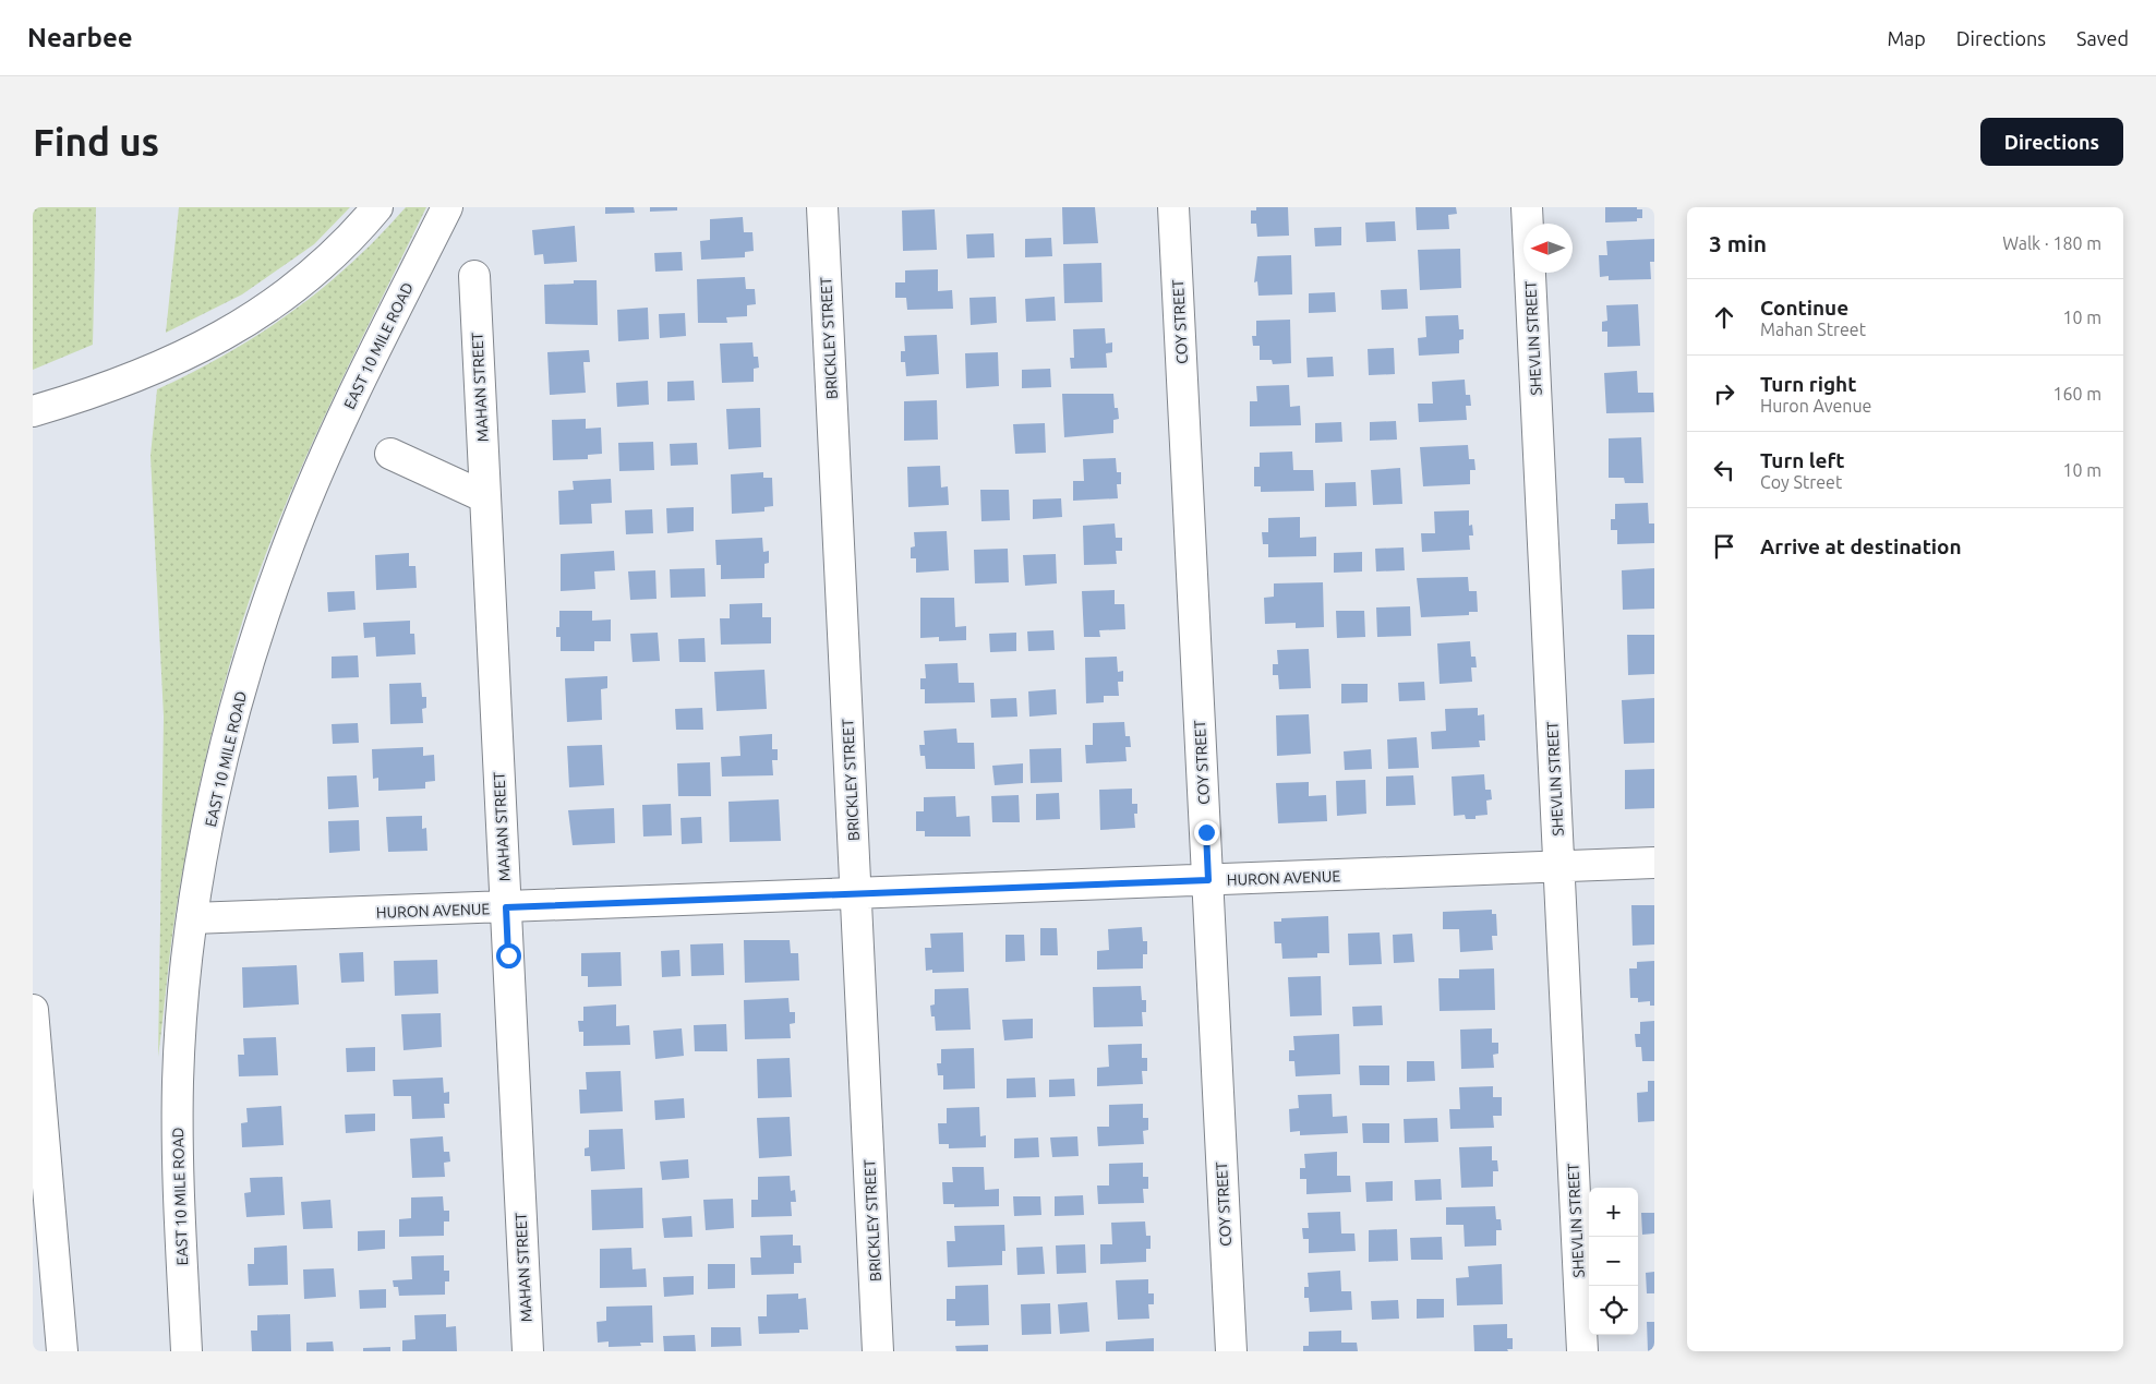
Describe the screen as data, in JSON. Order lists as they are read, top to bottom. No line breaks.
{"streets":{"main road":["COY STREET","BRICKLEY STREET","SHEVLIN STREET","EAST 10 MILE ROAD","MAHAN STREET","HURON AVENUE"]},"crossings":[["COY STREET","HURON AVENUE"],["BRICKLEY STREET","HURON AVENUE"],["SHEVLIN STREET","HURON AVENUE"],["EAST 10 MILE ROAD","HURON AVENUE"],["MAHAN STREET","HURON AVENUE"]],"north":"left","page":{"header":"Nearbee","nav":["Map","Directions","Saved"],"buttons":"Directions","title":"Find us","heading":["3 min","Walk · 180 m"],"list":[["Continue","Mahan Street","10 m"],["Turn right","Huron Avenue","160 m"],["Turn left","Coy Street","10 m"],"Arrive at destination"],"map_buttons":["+","−"]}}
